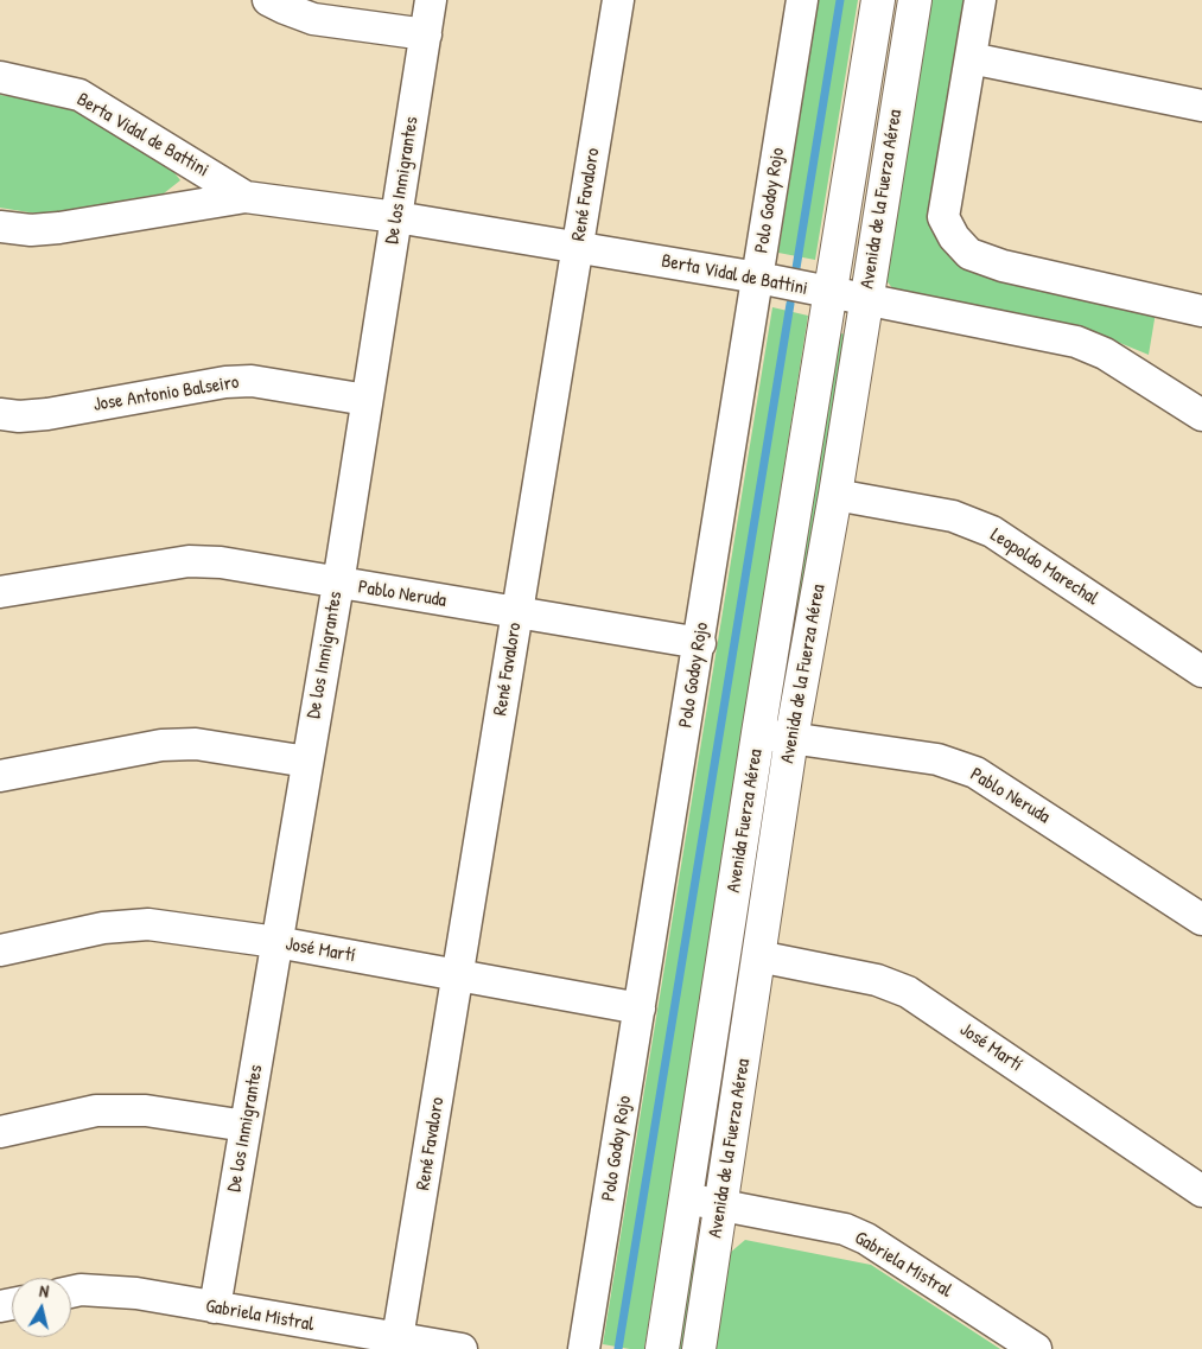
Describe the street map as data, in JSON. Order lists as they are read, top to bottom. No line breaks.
{"streets":{"main road":["Avenida de la Fuerza Aérea","Avenida Fuerza Aérea"],"street":["Berta Vidal de Battini","De los Inmigrantes","René Favaloro","Polo Godoy Rojo","Jose Antonio Balseiro","Leopoldo Marechal","Pablo Neruda","José Martí","Gabriela Mistral"]},"crossings":[["Berta Vidal de Battini","De los Inmigrantes"],["Berta Vidal de Battini","René Favaloro"],["Berta Vidal de Battini","Avenida de la Fuerza Aérea"],["Berta Vidal de Battini","Polo Godoy Rojo"],["Berta Vidal de Battini","Avenida Fuerza Aérea"],["De los Inmigrantes","Jose Antonio Balseiro"],["De los Inmigrantes","Pablo Neruda"],["De los Inmigrantes","José Martí"],["De los Inmigrantes","Gabriela Mistral"],["René Favaloro","Pablo Neruda"],["René Favaloro","José Martí"],["René Favaloro","Gabriela Mistral"],["Avenida de la Fuerza Aérea","Leopoldo Marechal"],["Avenida de la Fuerza Aérea","Pablo Neruda"],["Avenida de la Fuerza Aérea","Avenida Fuerza Aérea"],["Avenida de la Fuerza Aérea","José Martí"],["Avenida de la Fuerza Aérea","Gabriela Mistral"],["Polo Godoy Rojo","Pablo Neruda"],["Polo Godoy Rojo","José Martí"],["Pablo Neruda","Avenida Fuerza Aérea"],["Avenida Fuerza Aérea","Gabriela Mistral"]],"north":"top"}
